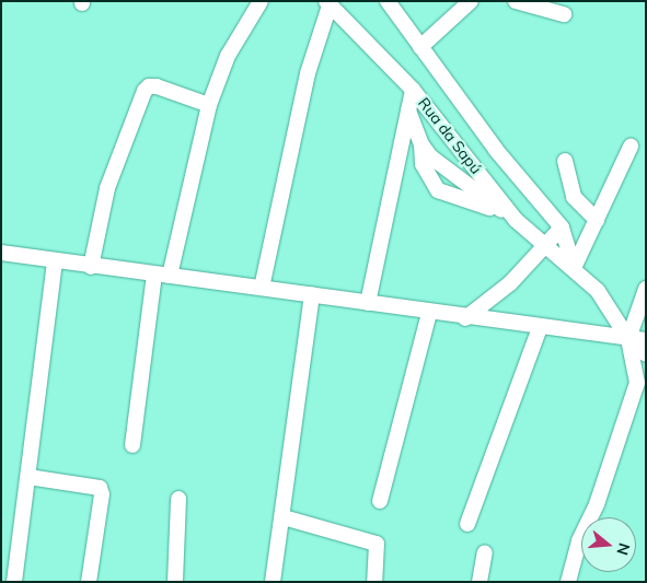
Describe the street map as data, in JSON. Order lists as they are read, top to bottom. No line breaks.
{"streets":{"street":["Rua da Sapú"]},"north":"right"}
